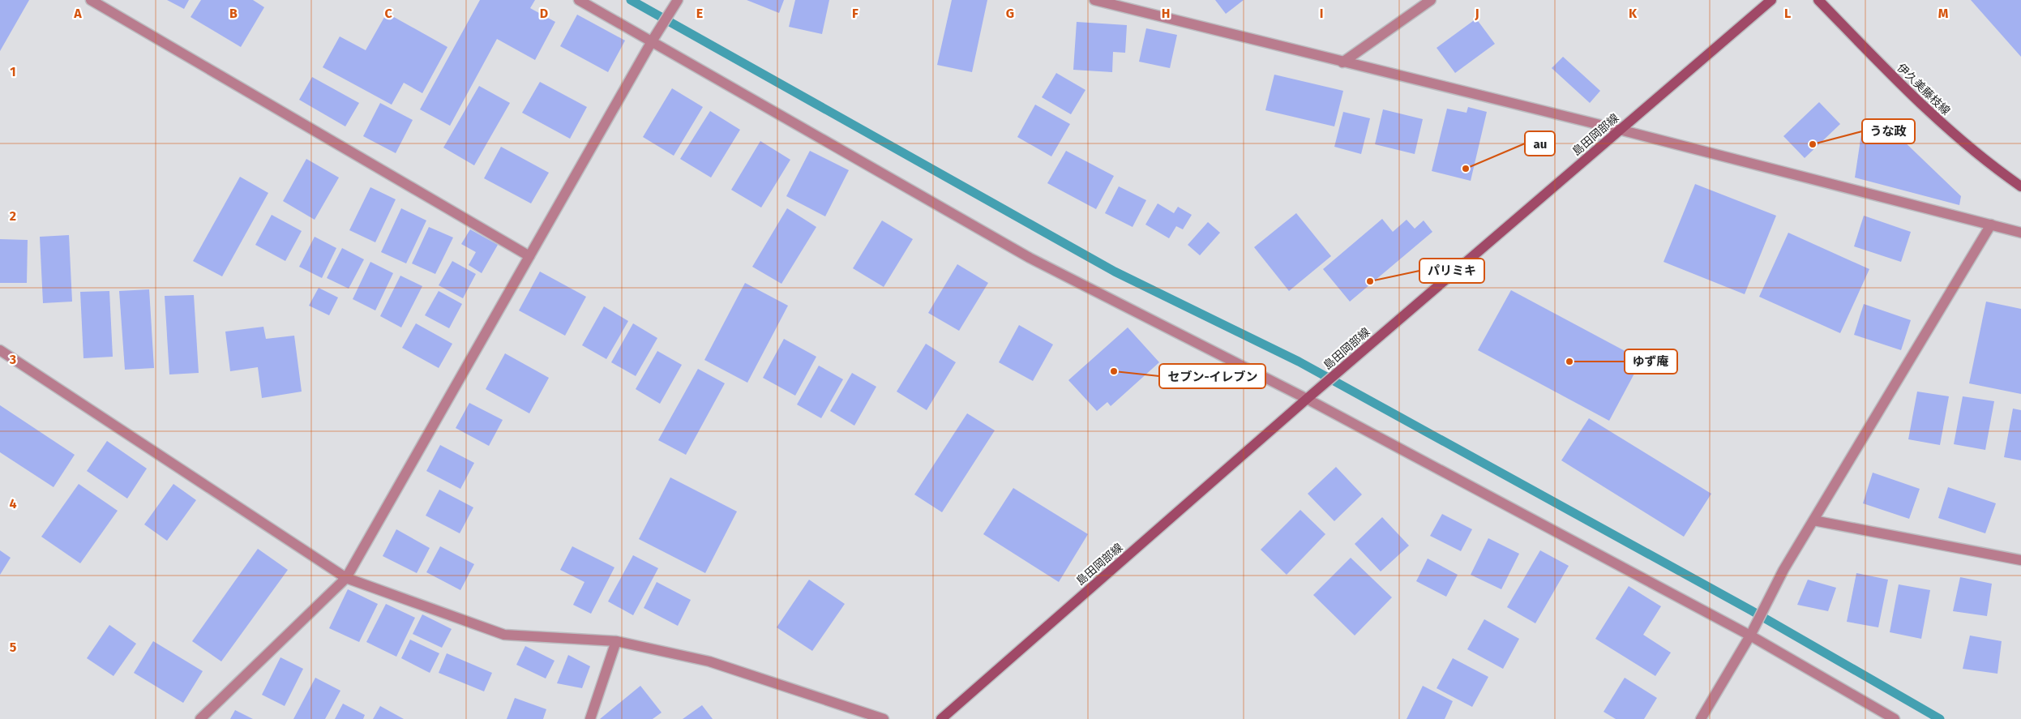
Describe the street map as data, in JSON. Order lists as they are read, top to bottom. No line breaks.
{"streets":{"main road":["伊久美藤枝線","島田岡部線"]},"places":["うな政","au","パリミキ","ゆず庵","セブン-イレブン"],"grid":{"columns":["A","B","C","D","E","F","G","H","I","J","K","L","M"],"rows":["1","2","3","4","5"]}}
